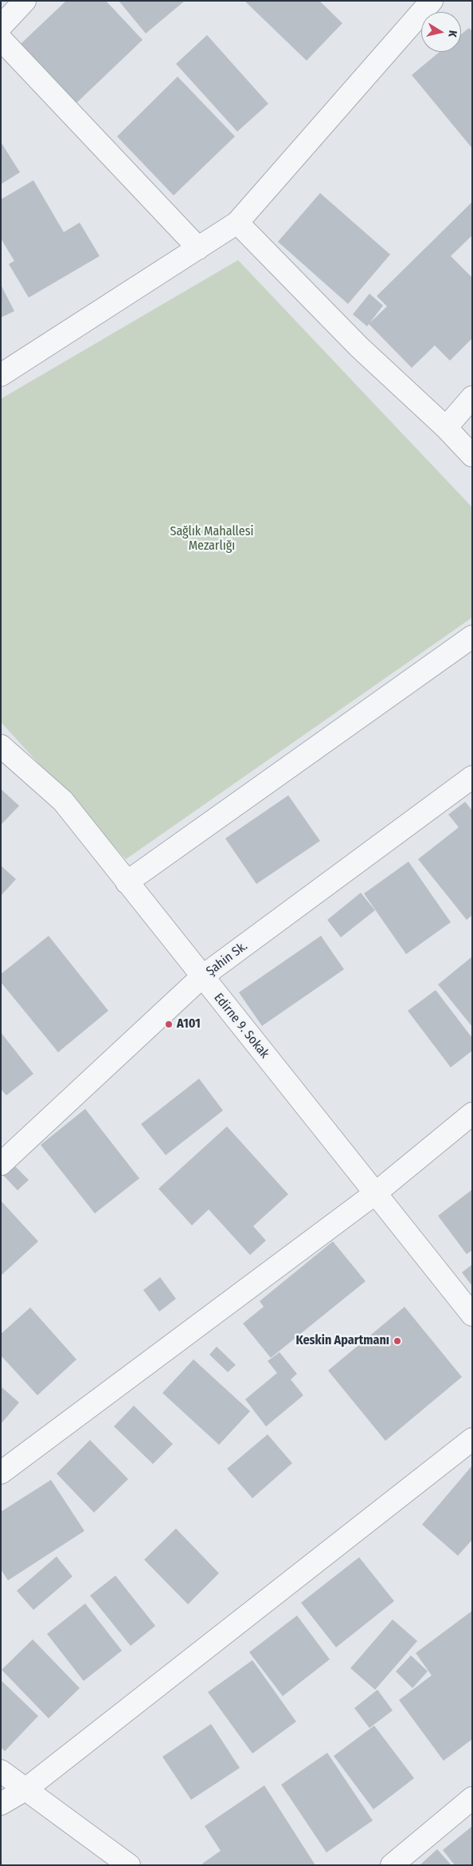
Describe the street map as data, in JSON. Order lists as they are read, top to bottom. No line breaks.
{"streets":{"street":["Şahin Sk.","Edirne 9. Sokak"]},"crossings":[["Şahin Sk.","Edirne 9. Sokak"]],"parks":["Sağlık Mahallesi Mezarlığı"],"places":["A101","Keskin Apartmanı"],"north":"right"}
